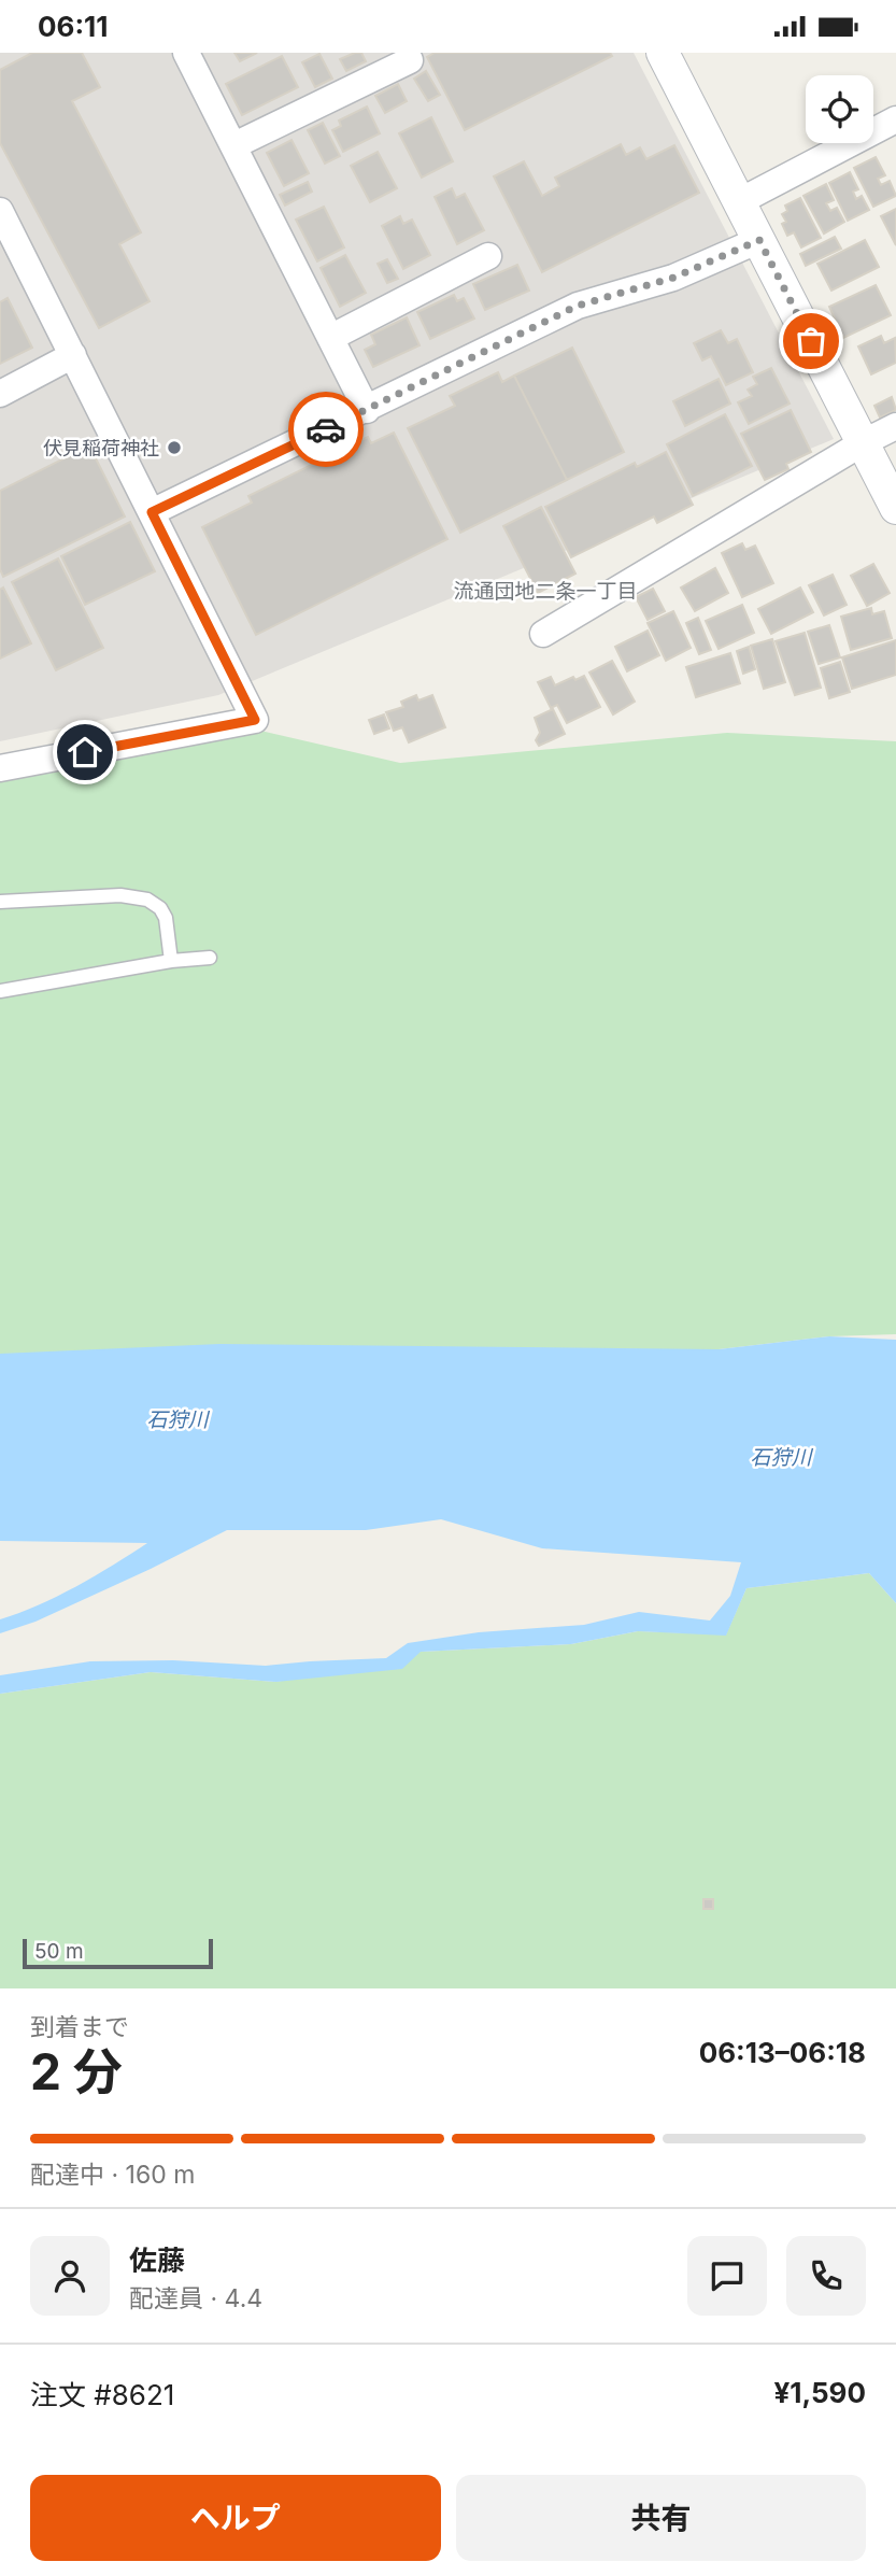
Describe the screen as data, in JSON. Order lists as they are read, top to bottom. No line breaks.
{"districts":["流通団地二条一丁目"],"water":["石狩川"],"places":["伏見稲荷神社"],"scale_bar":"50 m","page":{"status":"06:11","scale":"50 m","heading":["2 分","到着まで","06:13–06:18"],"panel":["佐藤","配達員 · 4.4","注文 #8621","¥1,590"],"bar":"配達中 · 160 m","buttons":["ヘルプ","共有"]}}
